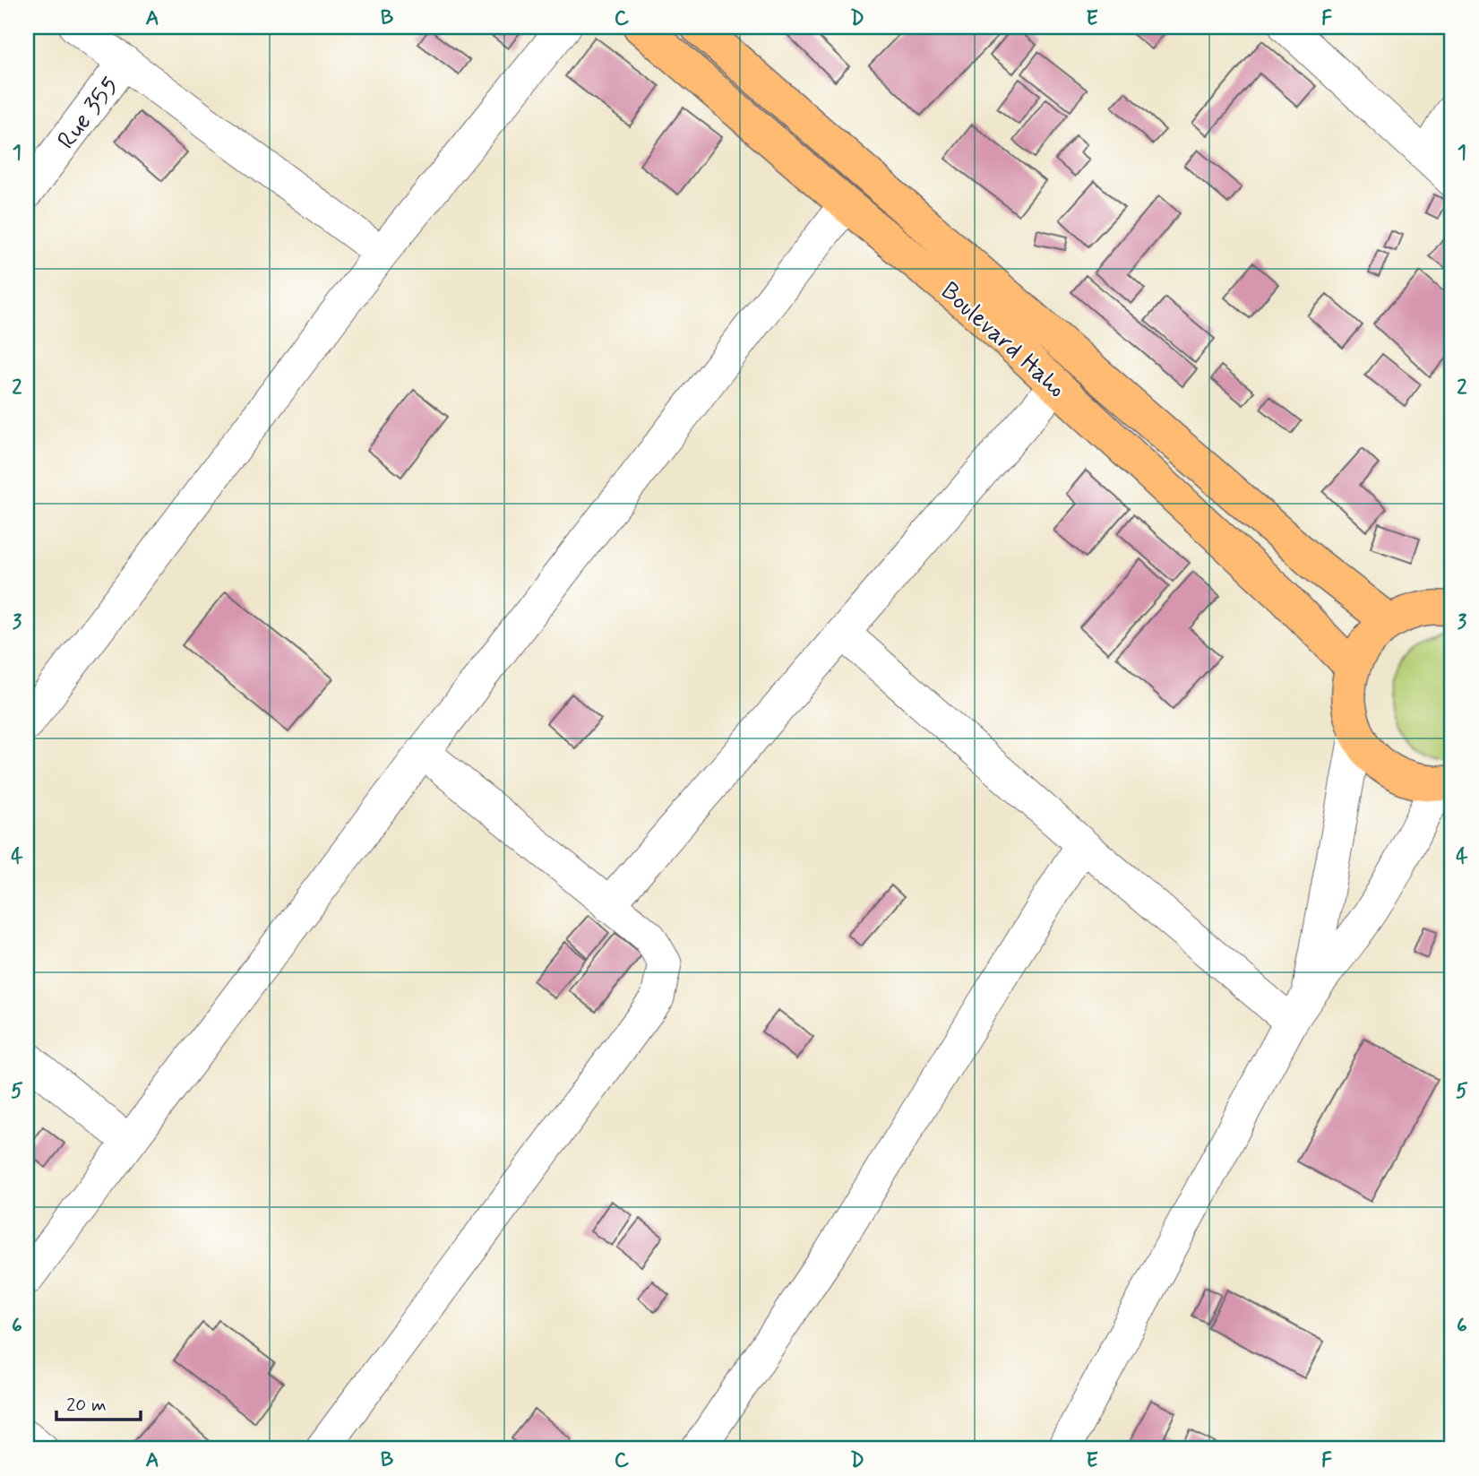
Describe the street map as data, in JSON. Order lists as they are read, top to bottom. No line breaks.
{"streets":{"main road":["Boulevard Haho"],"street":["Rue 355"]},"scale_bar":"20 m","grid":{"columns":["A","B","C","D","E","F"],"rows":["1","2","3","4","5","6"]}}
